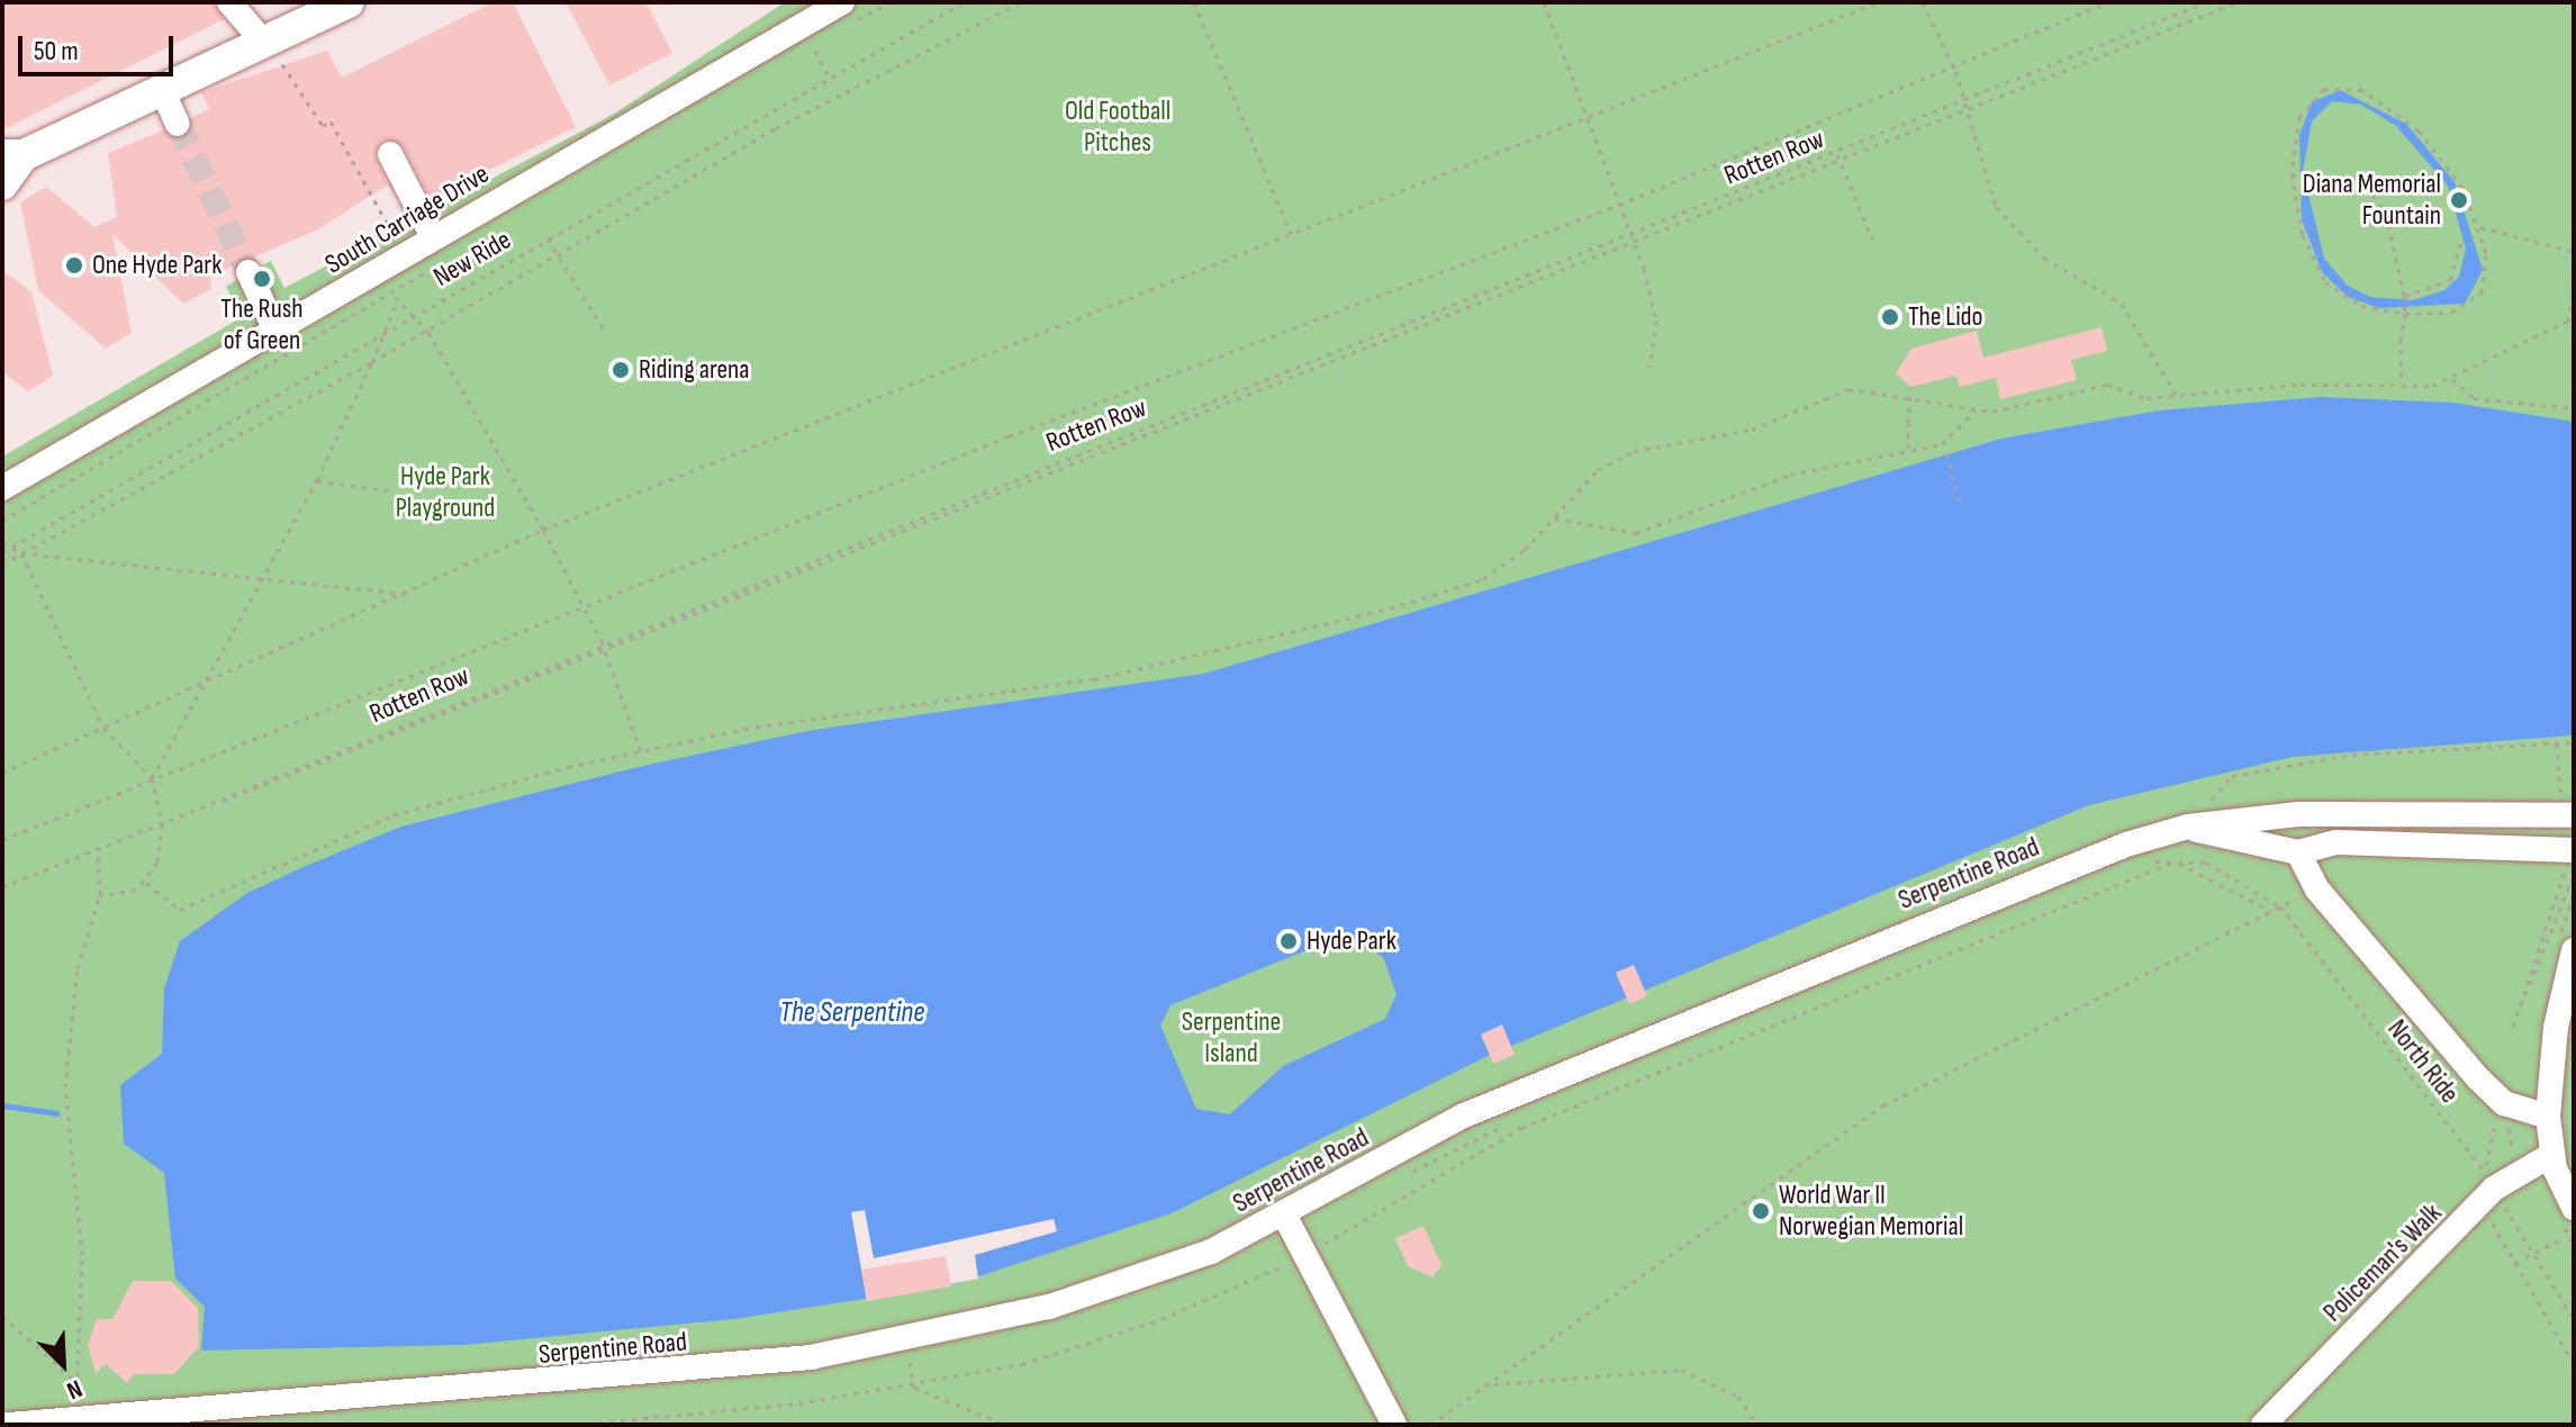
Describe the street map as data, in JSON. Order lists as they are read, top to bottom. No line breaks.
{"streets":{"street":["South Carriage Drive","Serpentine Road","Policeman's Walk"],"path":["Rotten Row","New Ride","North Ride"]},"crossings":[["North Ride","Policeman's Walk"]],"water":["The Serpentine"],"parks":["Old Football Pitches","Hyde Park Playground","Serpentine Island"],"places":["Diana Memorial Fountain","One Hyde Park","The Rush of Green","The Lido","Riding arena","Hyde Park","World War II Norwegian Memorial"],"scale_bar":"50 m","north":"bottom right"}
